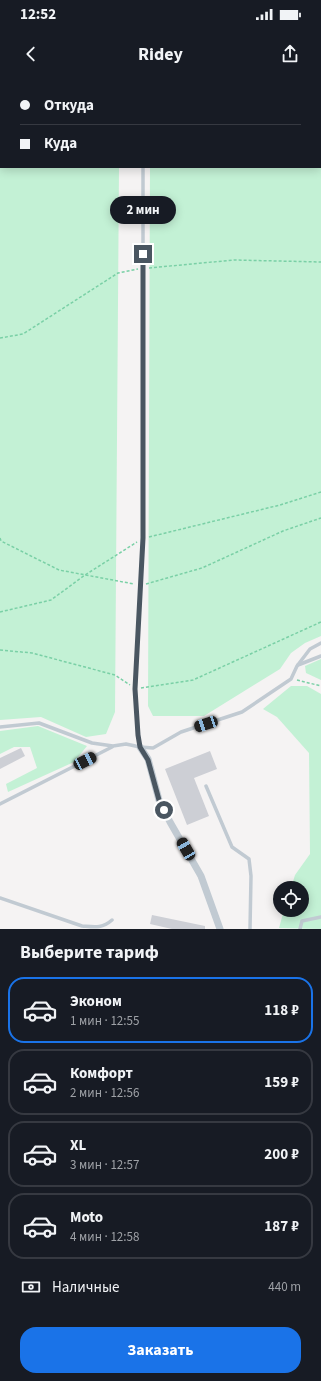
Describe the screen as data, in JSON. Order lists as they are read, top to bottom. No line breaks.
{"page":{"status":"12:52","header":"Ridey","banner":["Откуда","Куда"],"bubble":"2 мин","heading":"Выберите тариф","list":[{"name":"Эконом","note":"1 мин · 12:55","value":"118 ₽"},{"name":"Комфорт","note":"2 мин · 12:56","value":"159 ₽"},{"name":"XL","note":"3 мин · 12:57","value":"200 ₽"},{"name":"Moto","note":"4 мин · 12:58","value":"187 ₽"}],"pay":["Наличные","440 m"],"buttons":"Заказать"}}
